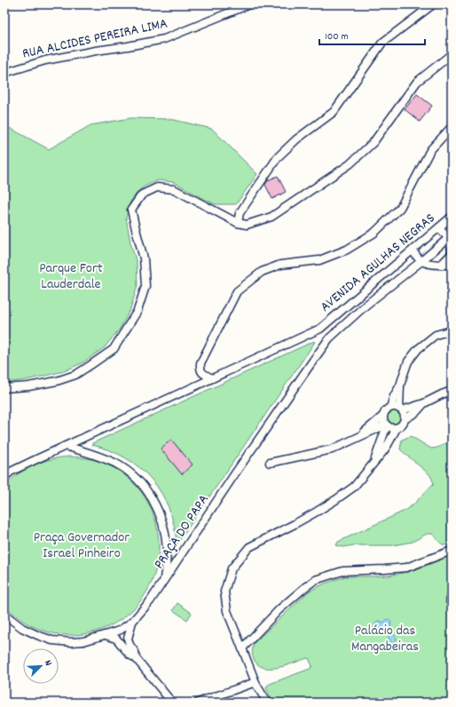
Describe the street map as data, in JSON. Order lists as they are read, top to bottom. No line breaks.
{"streets":{"street":["RUA ALCIDES PEREIRA LIMA","AVENIDA AGULHAS NEGRAS","PRAÇA DO PAPA"]},"crossings":[["AVENIDA AGULHAS NEGRAS","PRAÇA DO PAPA"]],"parks":["Parque Fort Lauderdale","Praça Governador Israel Pinheiro","Palácio das Mangabeiras"],"scale_bar":"100 m","north":"top right"}
